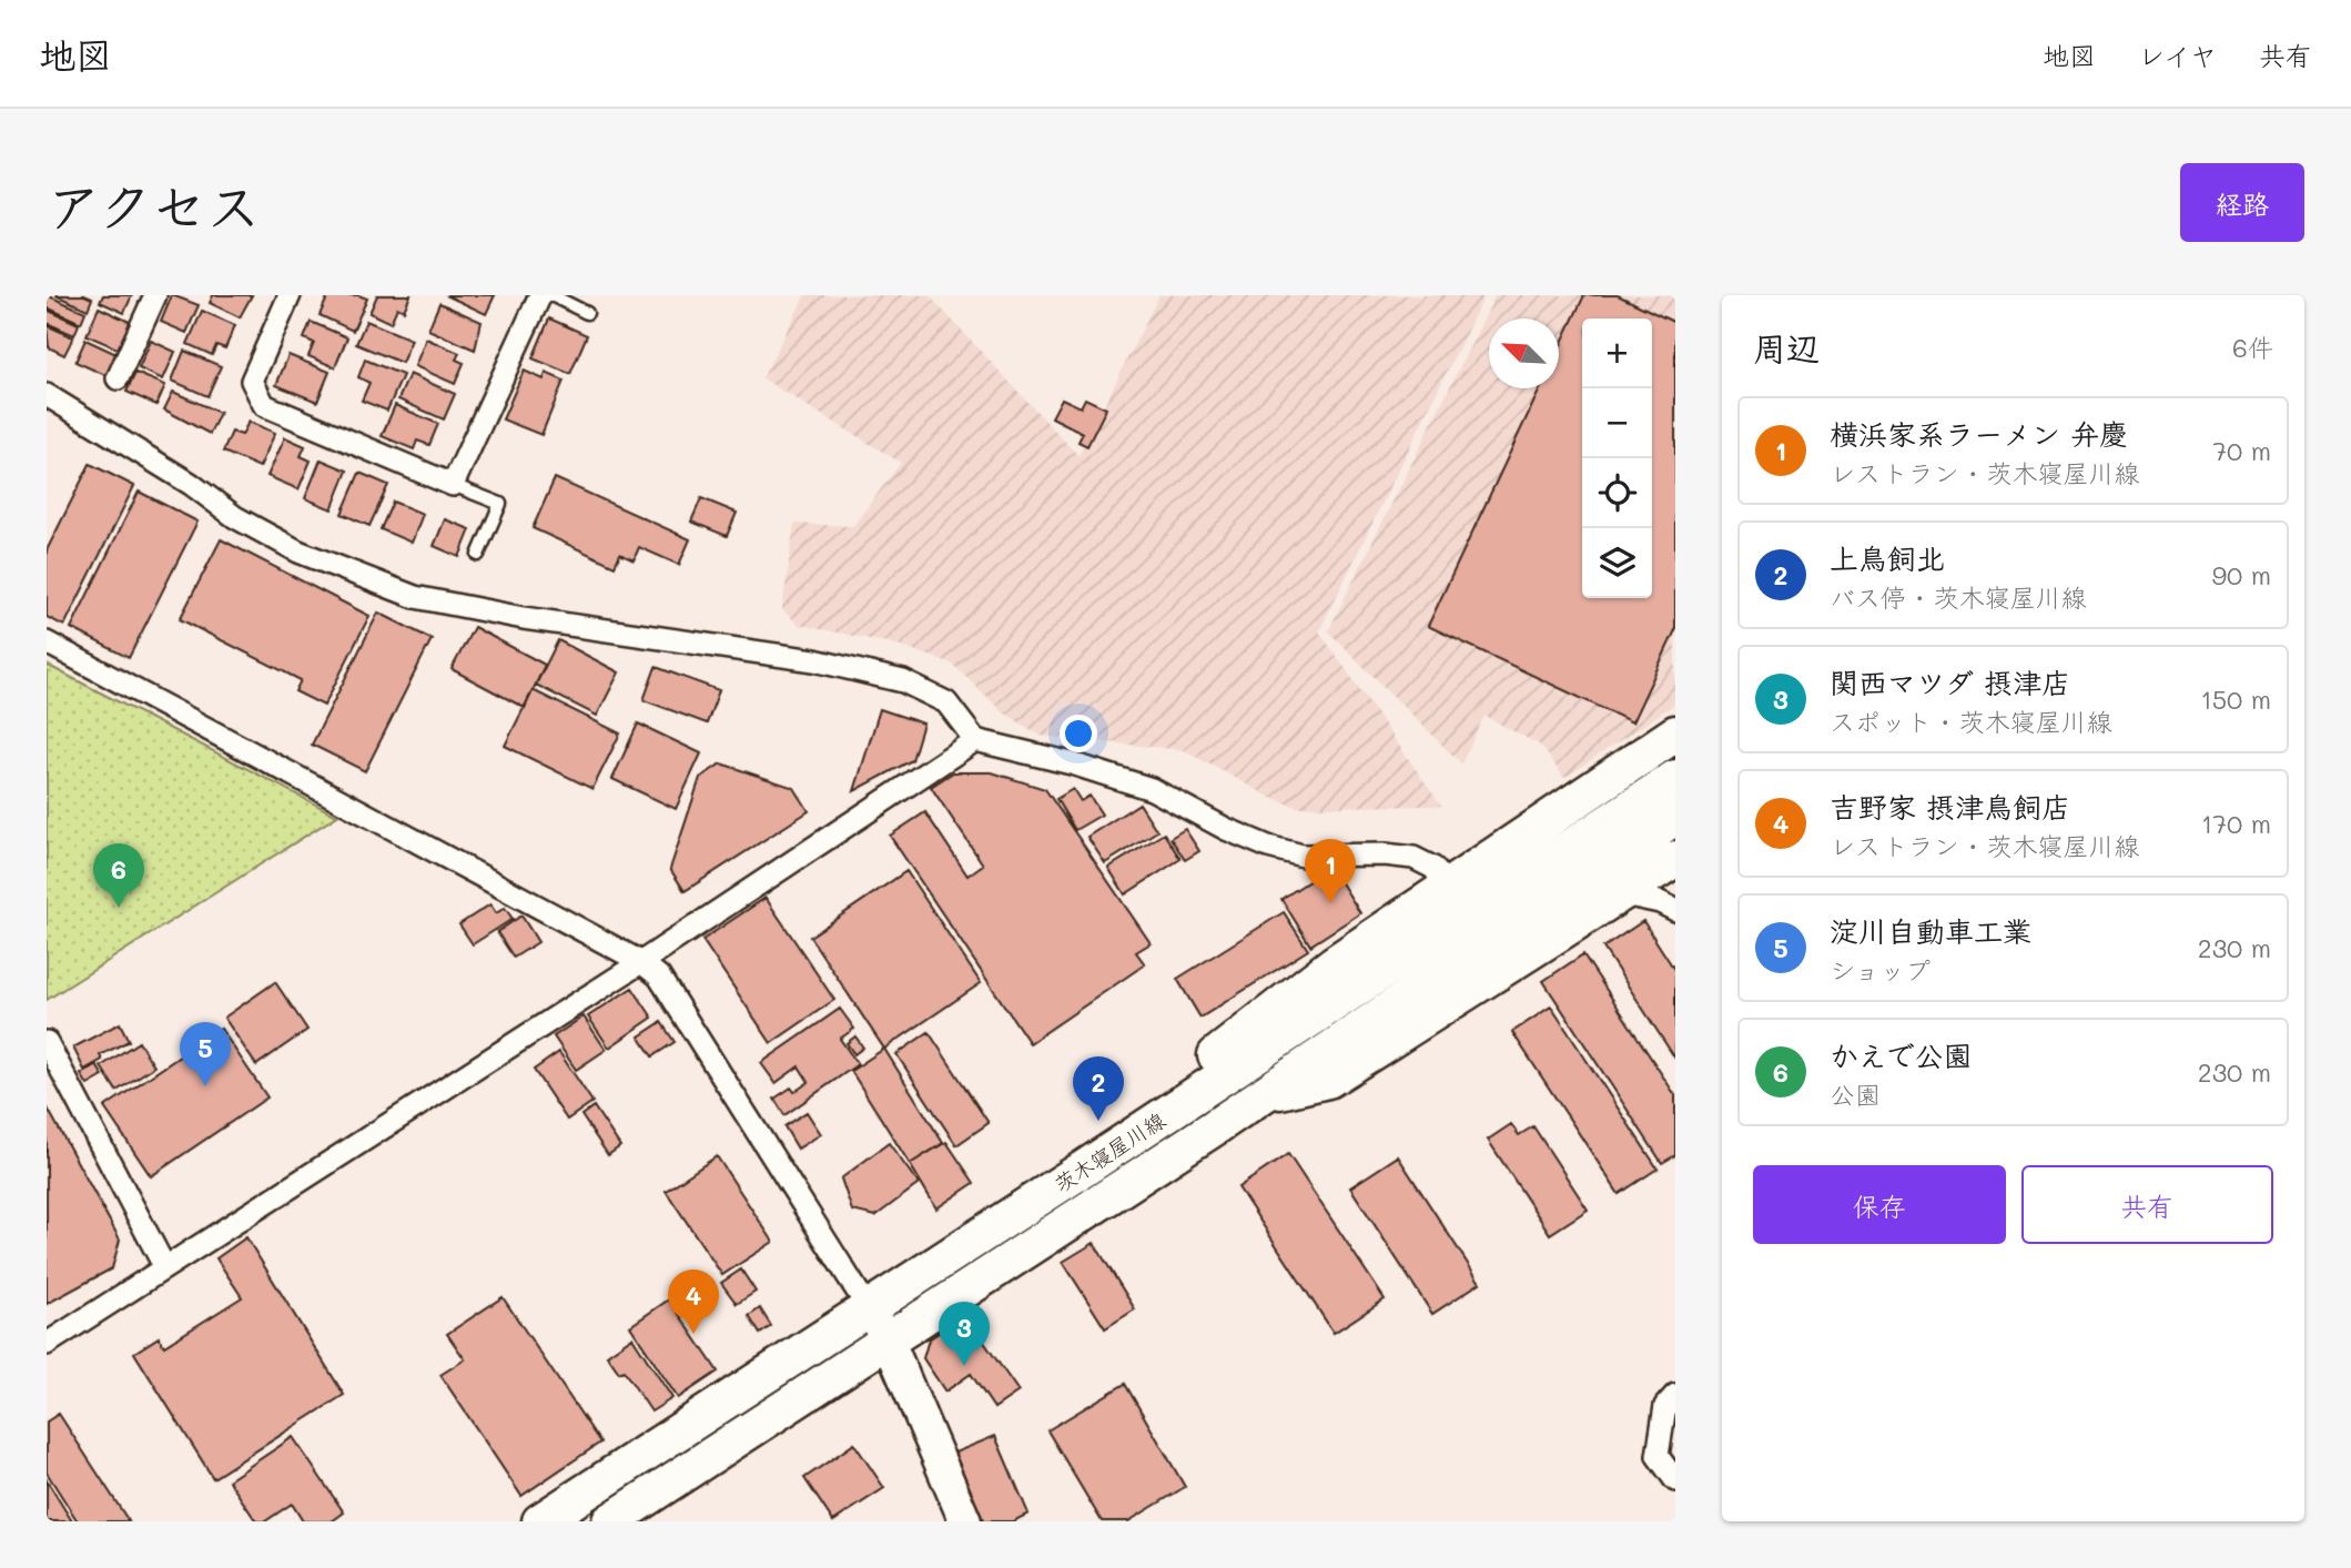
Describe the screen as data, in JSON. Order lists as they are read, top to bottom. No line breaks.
{"streets":{"main road":["茨木寝屋川線"]},"north":"top left","page":{"header":"地図","nav":["地図","レイヤ","共有"],"title":"アクセス","buttons":["経路",["保存","共有"]],"heading":["周辺","6件"],"map_buttons":["+","−"],"list":[{"mark":"1","name":"横浜家系ラーメン 弁慶","note":"レストラン · 茨木寝屋川線","value":"70 m"},{"mark":"2","name":"上鳥飼北","note":"バス停 · 茨木寝屋川線","value":"90 m"},{"mark":"3","name":"関西マツダ 摂津店","note":"スポット · 茨木寝屋川線","value":"150 m"},{"mark":"4","name":"吉野家 摂津鳥飼店","note":"レストラン · 茨木寝屋川線","value":"170 m"},{"mark":"5","name":"淀川自動車工業","note":"ショップ","value":"230 m"},{"mark":"6","name":"かえで公園","note":"公園","value":"230 m"}],"pins":["1","6","5","2","4","3"]}}
